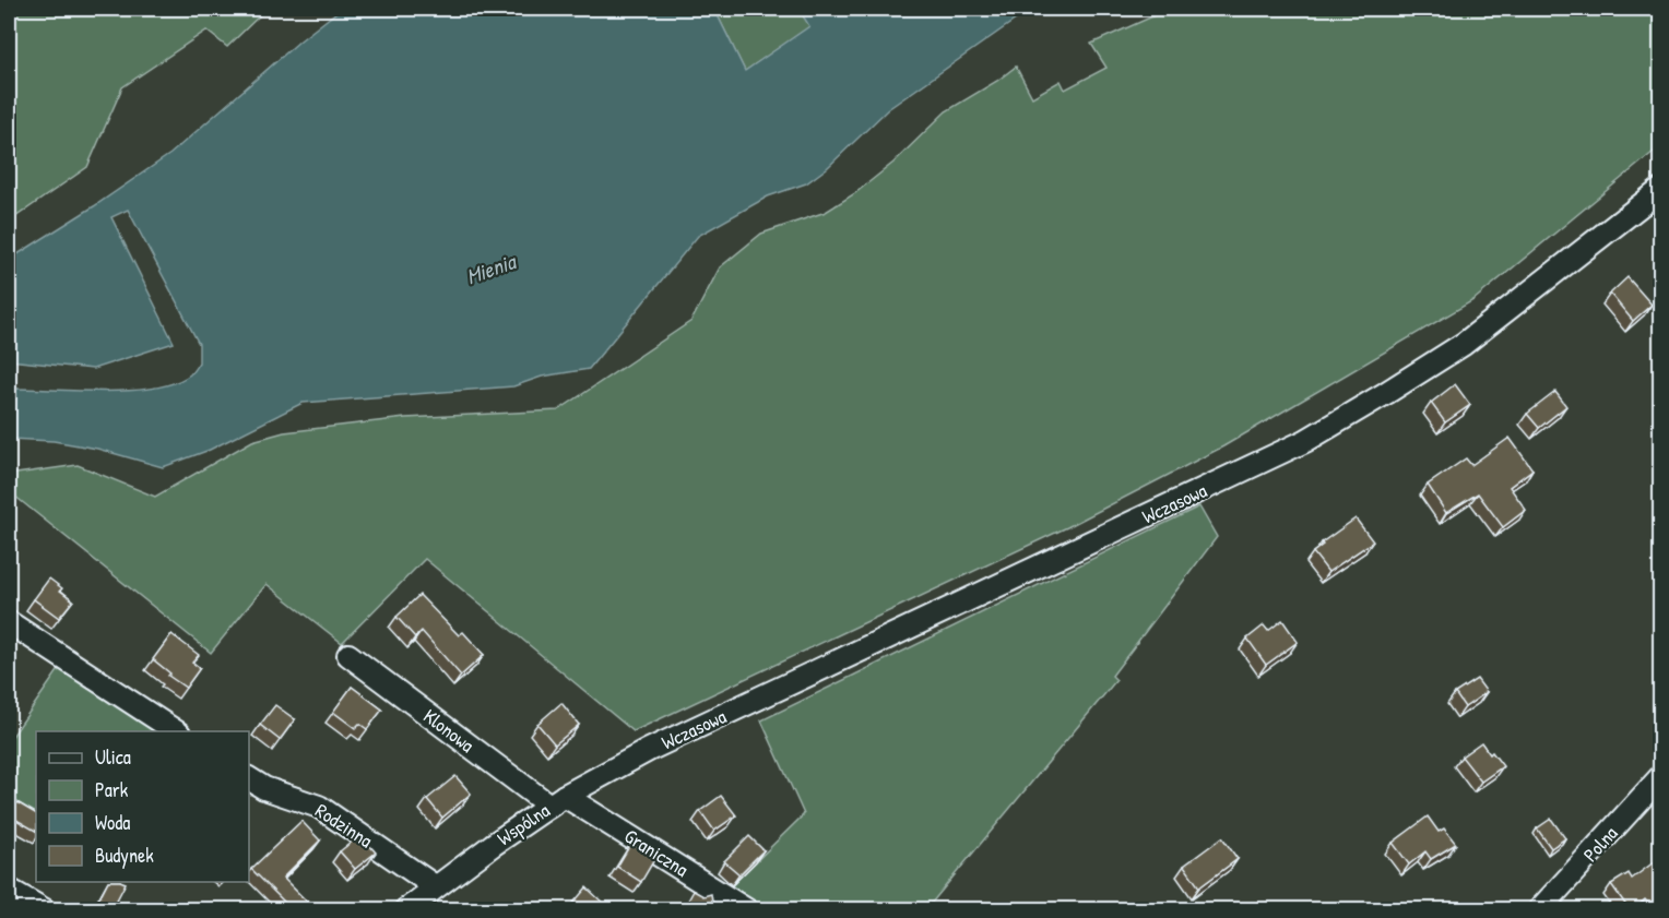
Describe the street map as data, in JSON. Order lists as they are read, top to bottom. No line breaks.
{"streets":{"street":["Wczasowa","Klonowa","Wspólna","Rodzinna","Polna","Graniczna"]},"crossings":[["Wczasowa","Wspólna"],["Klonowa","Wspólna"],["Klonowa","Graniczna"],["Wspólna","Rodzinna"],["Wspólna","Graniczna"]],"water":["Mienia"],"legend":["Ulica","Park","Woda","Budynek"]}
